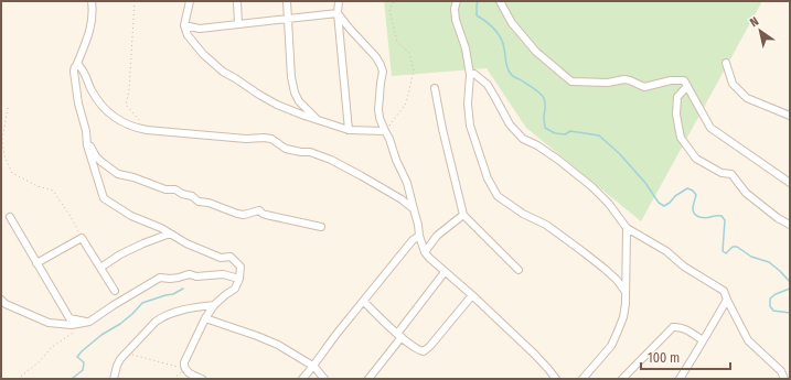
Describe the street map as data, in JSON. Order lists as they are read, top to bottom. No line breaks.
{"scale_bar":"100 m","north":"top left"}
